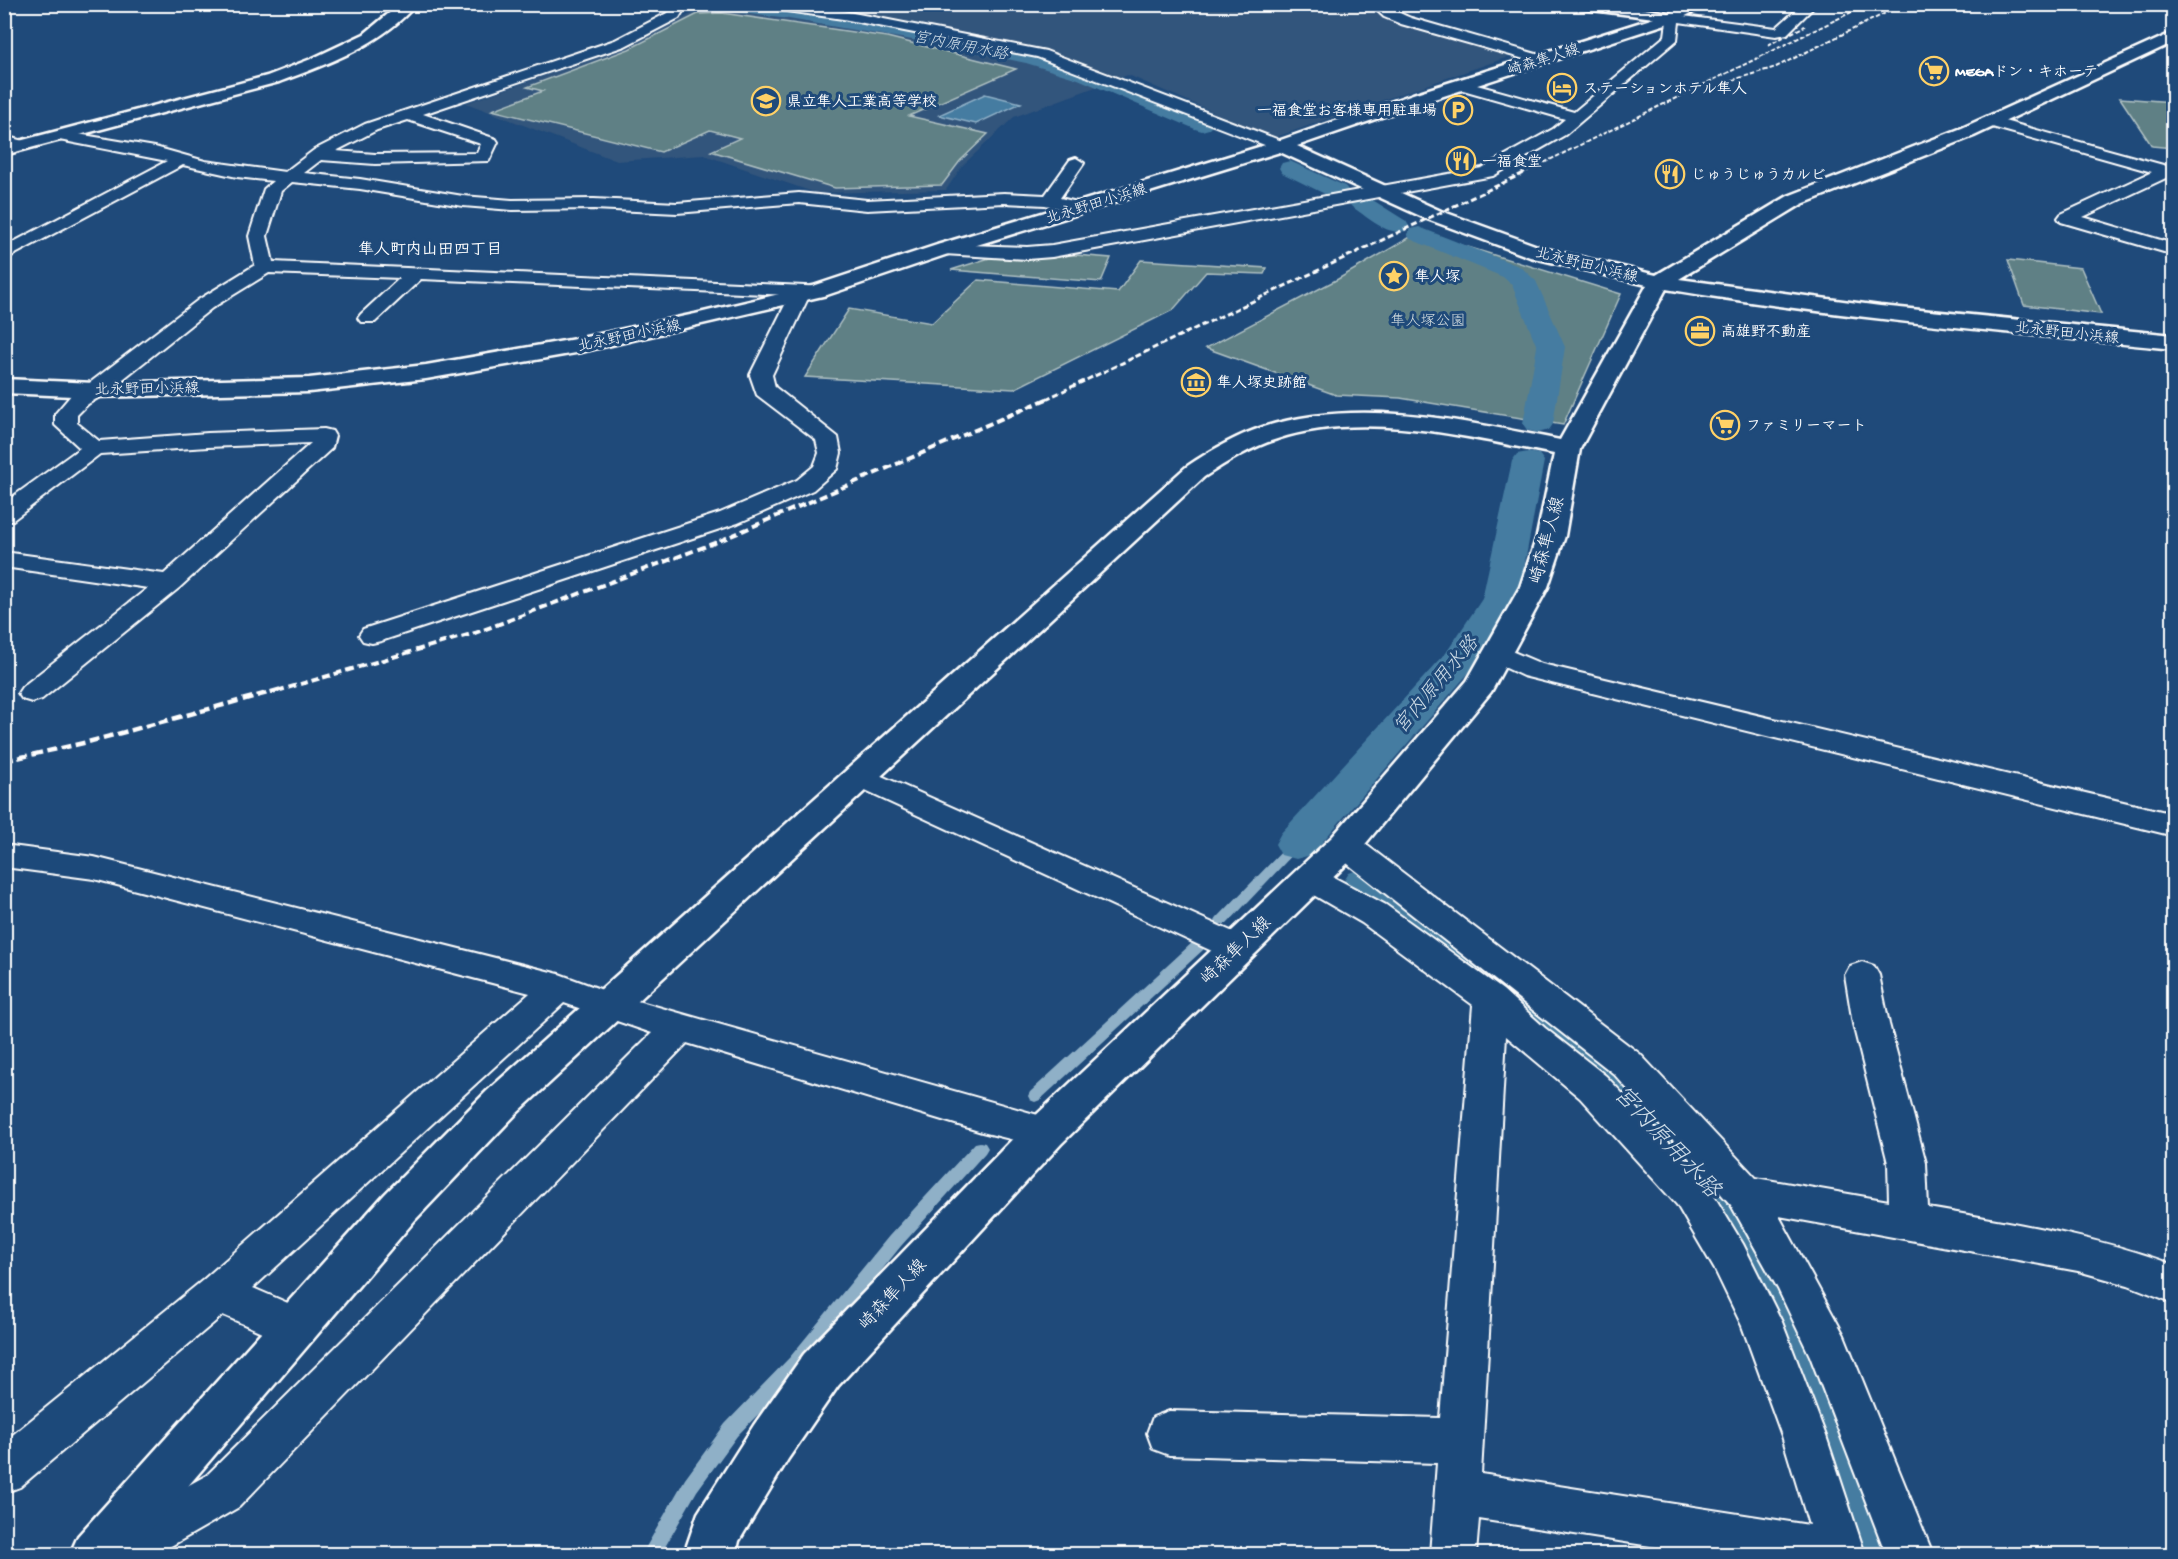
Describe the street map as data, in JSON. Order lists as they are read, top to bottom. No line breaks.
{"streets":{"main road":["崎森隼人線","北永野田小浜線"]},"crossings":[["崎森隼人線","北永野田小浜線"]],"districts":["隼人町内山田四丁目"],"water":["宮内原用水路"],"parks":["隼人塚公園"],"places":{"supermarket":["MEGAドン・キホーテ","ファミリーマート"],"hotel":["ステーションホテル隼人"],"school or university":["県立隼人工業高等学校"],"parking":["一福食堂お客様専用駐車場"],"restaurant":["一福食堂","じゅうじゅうカルビ"],"place":["隼人塚"],"office":["高雄野不動産"],"museum":["隼人塚史跡館"]}}
